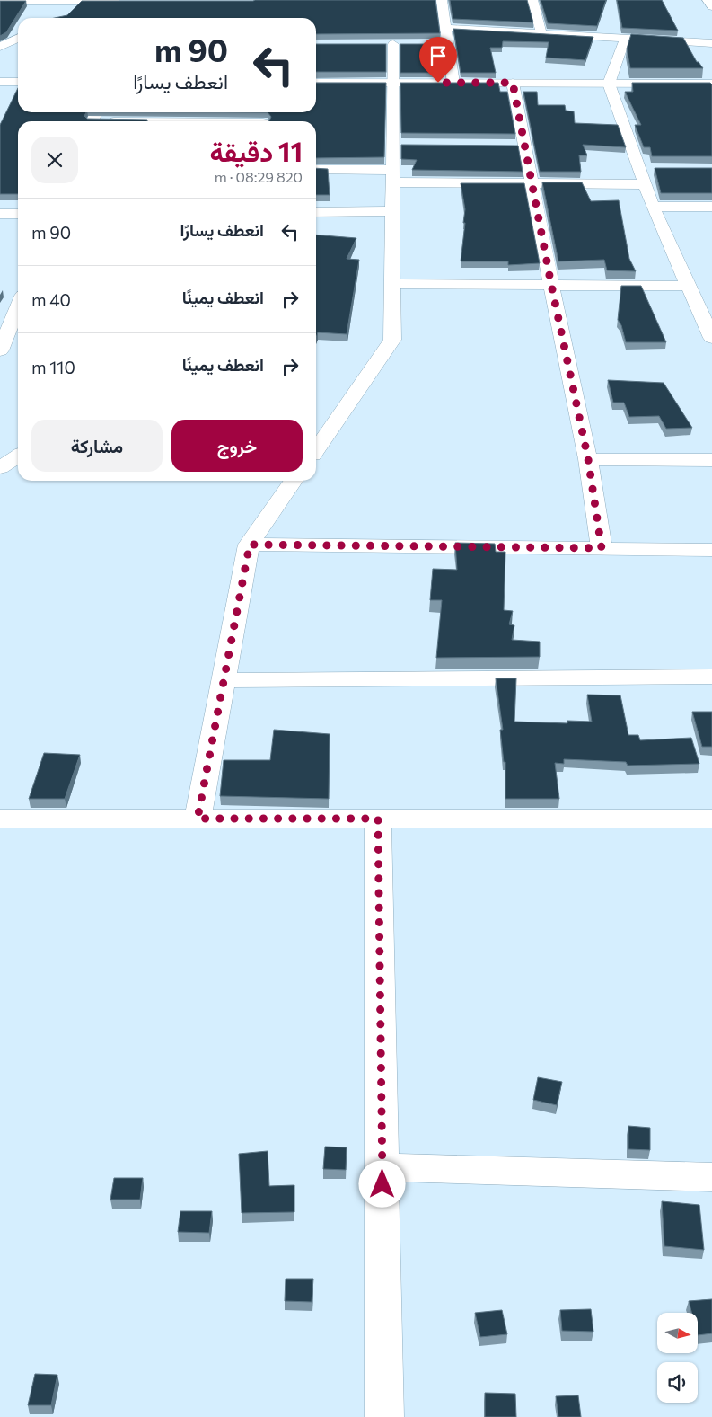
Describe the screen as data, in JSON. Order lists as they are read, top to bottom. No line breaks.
{"north":"right","page":{"turn":["90 m","انعطف يسارًا"],"heading":["11 دقيقة","820 m · 08:29"],"list":[{"name":"انعطف يسارًا","value":"90 m"},{"name":"انعطف يمينًا","value":"40 m"},{"name":"انعطف يمينًا","value":"110 m"}],"buttons":["خروج","مشاركة"]}}
